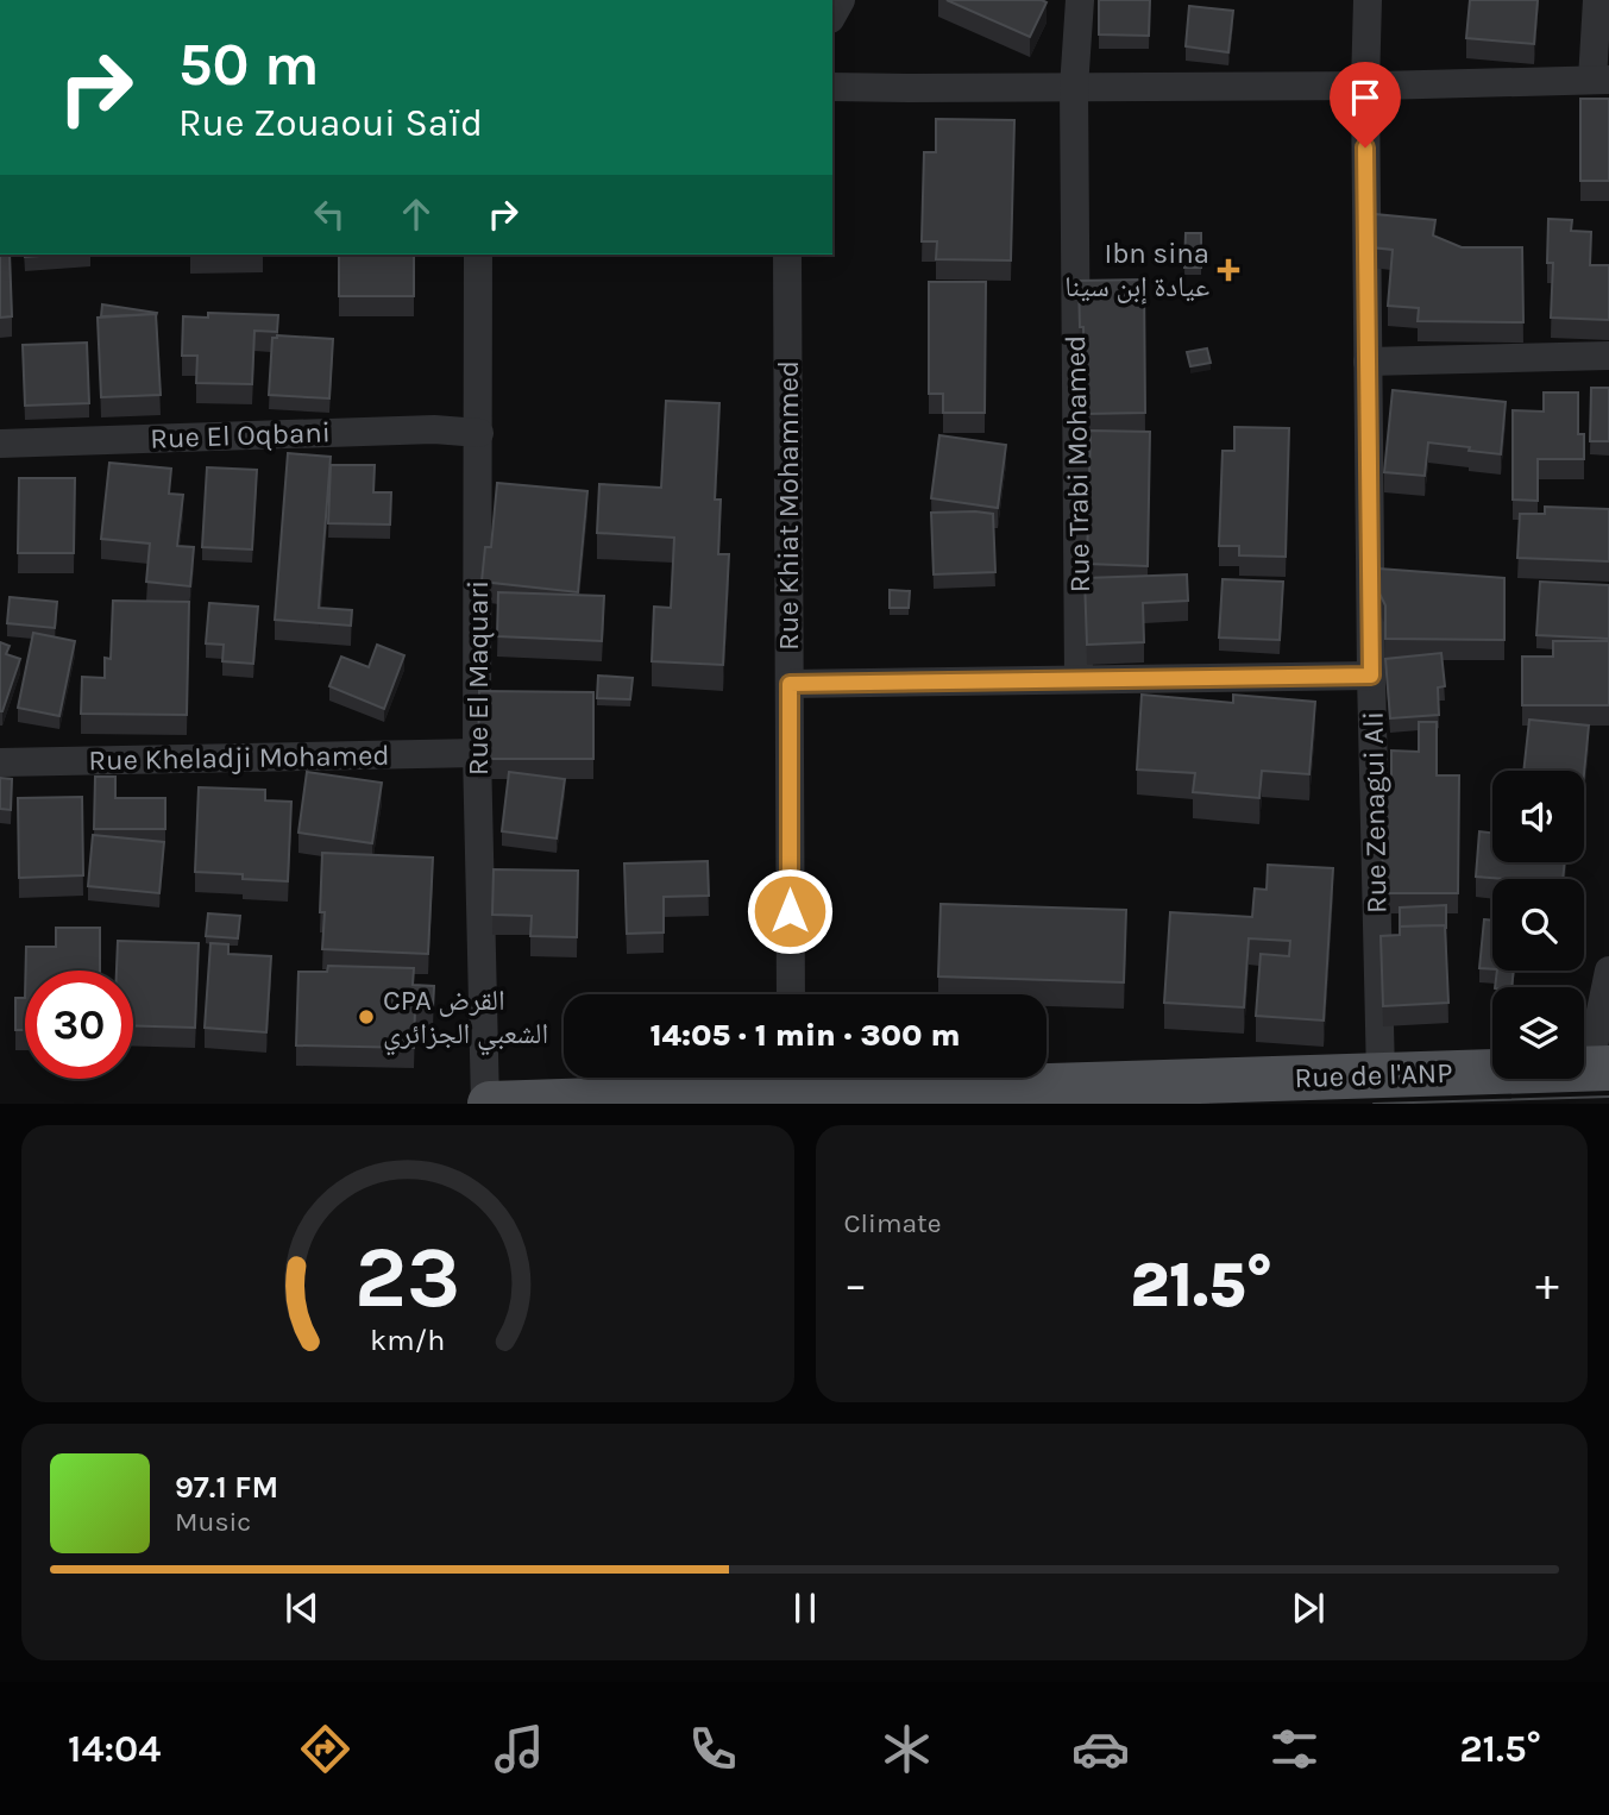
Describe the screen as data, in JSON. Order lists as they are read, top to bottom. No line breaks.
{"streets":{"main road":["Rue de l'ANP"],"street":["Rue El Oqbani","Rue Trabi Mohamed","Rue Khiat Mohammed","Rue El Maquari","Rue Kheladji Mohamed","Rue Zenagui Ali"]},"crossings":[["Rue El Oqbani","Rue El Maquari"],["Rue El Maquari","Rue Kheladji Mohamed"],["Rue El Maquari","Rue de l'ANP"],["Rue Zenagui Ali","Rue de l'ANP"]],"places":{"health":["Ibn sina عيادة إبن سينا"],"other":["CPA القرض الشعبي الجزائري"]},"page":{"turn":["50 m","Rue Zouaoui Saïd"],"limit":"30","trip":"14:05 · 1 min · 300 m","tile":"Climate","heat":["−","21.5°","+"],"song":["97.1 FM","Music"],"tabs":["14:04","21.5°"],"gauge":["23","km/h"]}}
